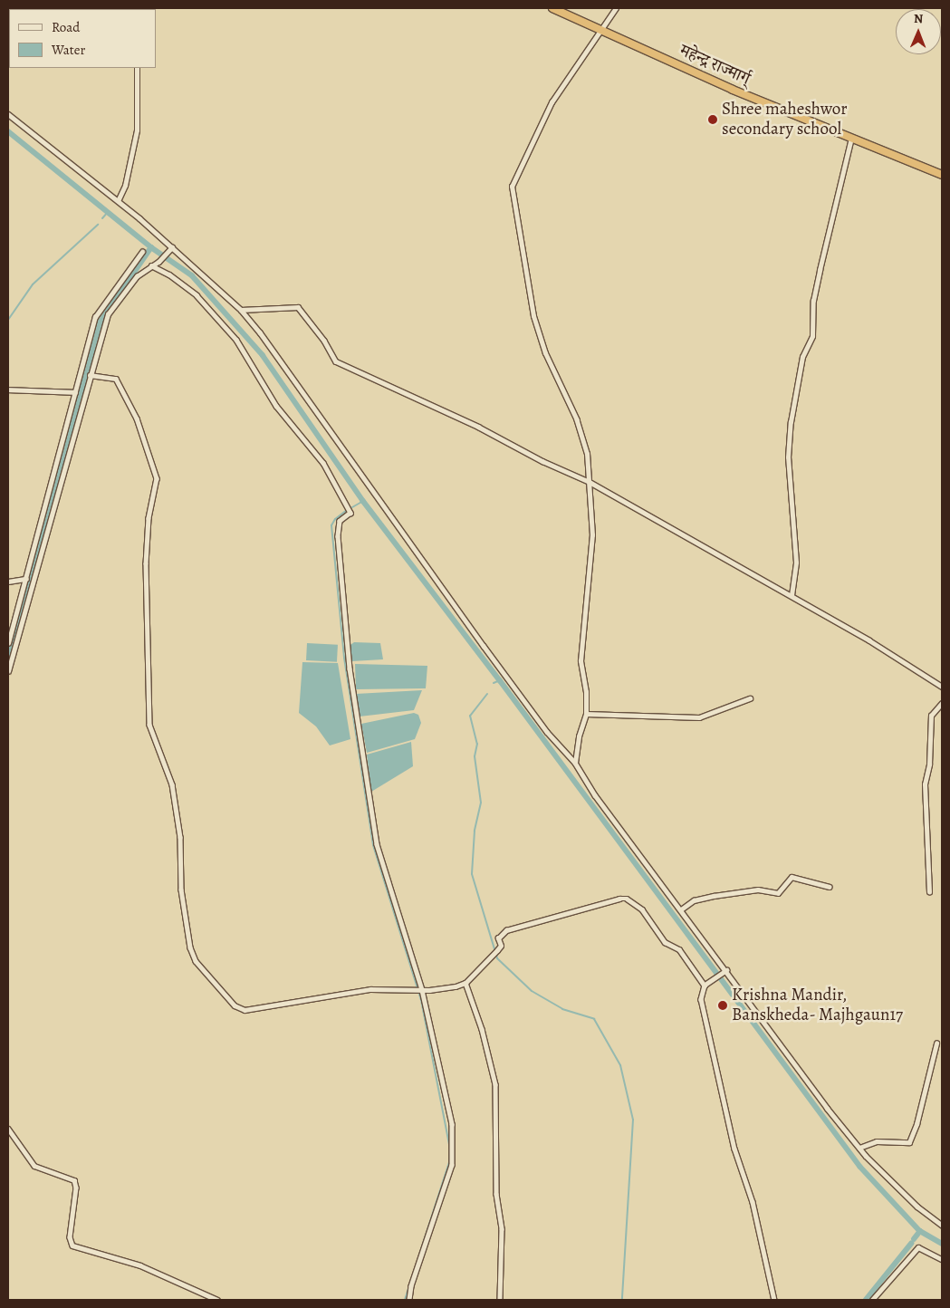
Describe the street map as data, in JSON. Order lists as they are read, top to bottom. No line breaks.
{"streets":{"highway":["महेन्द्र राज्मार्ग्"]},"places":["Shree maheshwor secondary school","Krishna Mandir, Banskheda- Majhgaun17"],"legend":["Road","Water"],"north":"top"}
